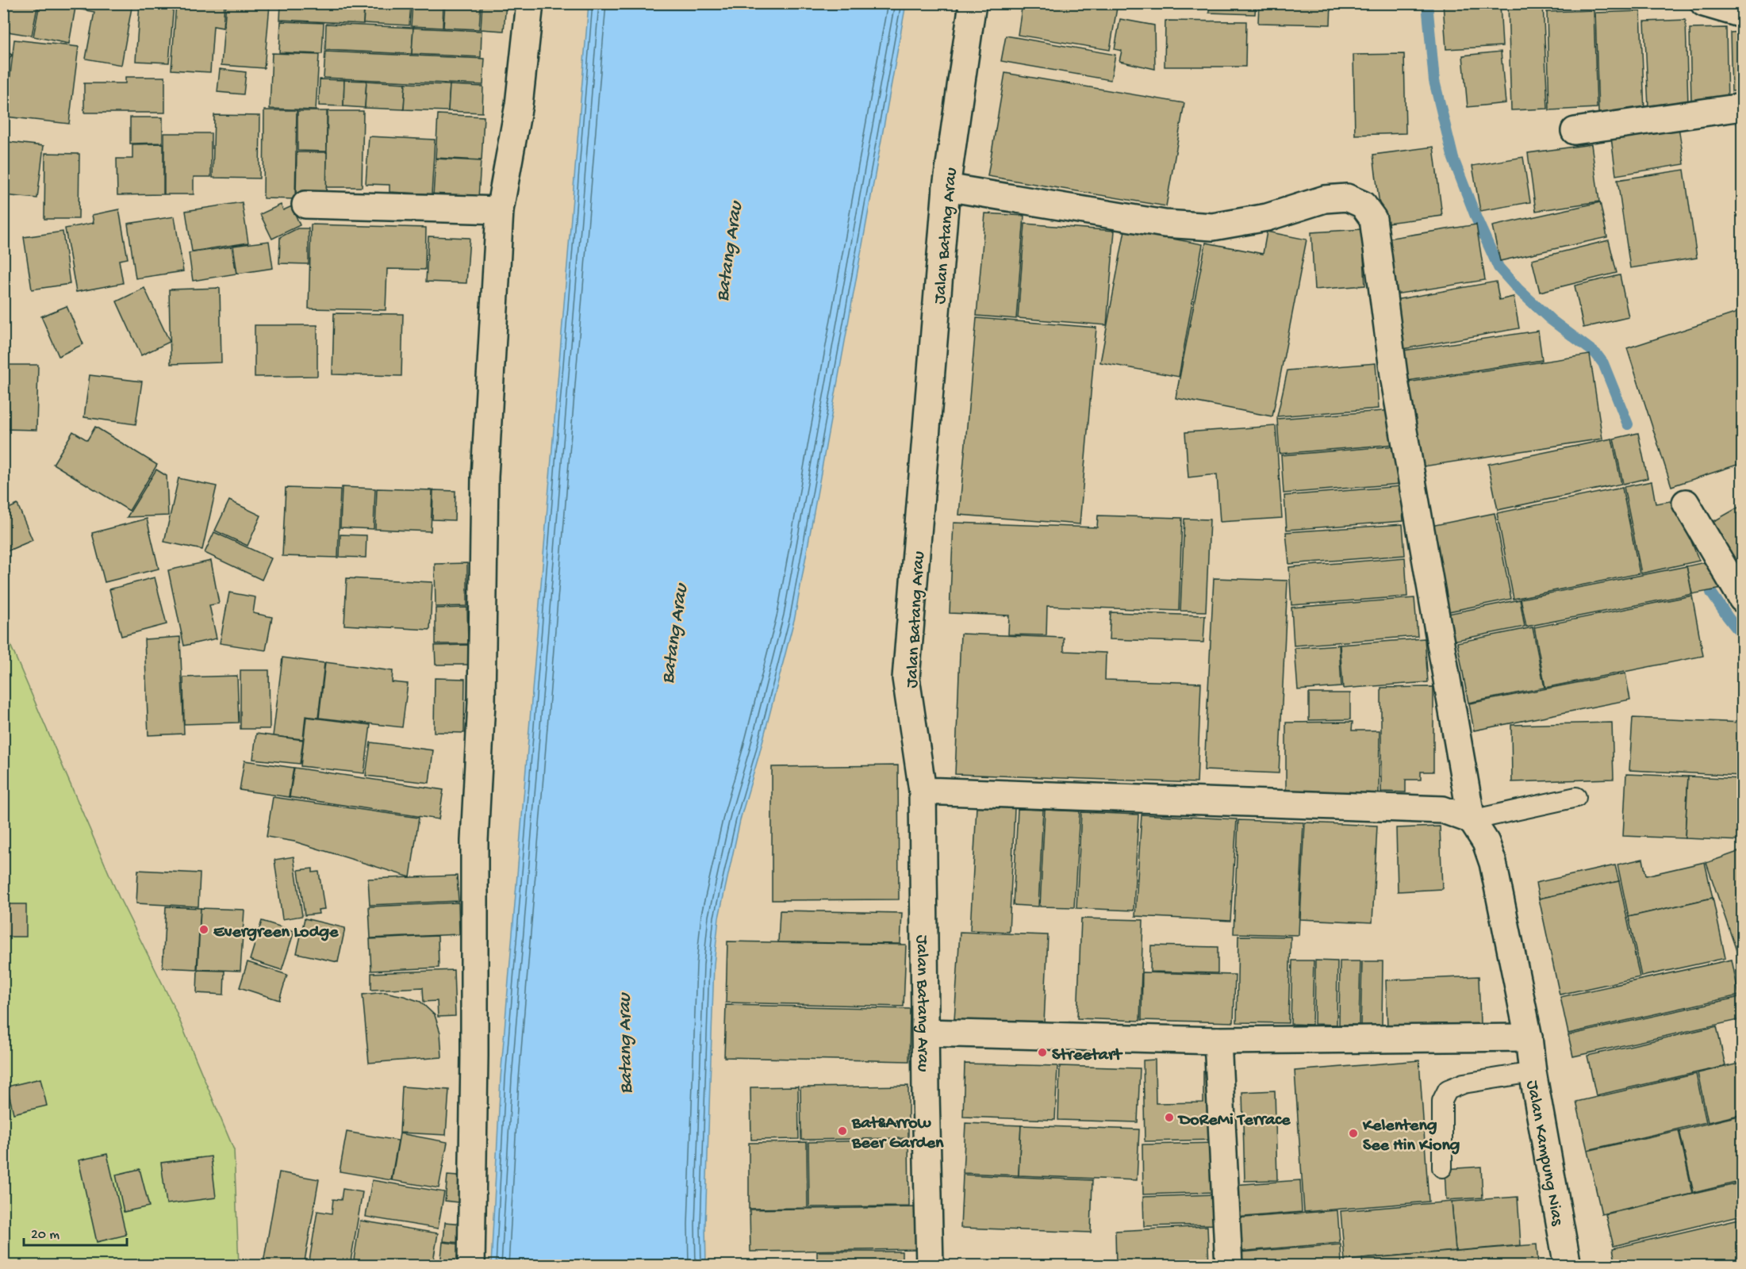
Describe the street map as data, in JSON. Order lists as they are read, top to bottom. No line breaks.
{"streets":{"street":["Jalan Batang Arau","Jalan Kampung Nias"]},"water":["Batang Arau"],"places":["Evergreen Lodge","Streetart","DoReMi Terrace","Bat&Arrow Beer Garden","Kelenteng See Hin Kiong"],"scale_bar":"20 m"}
